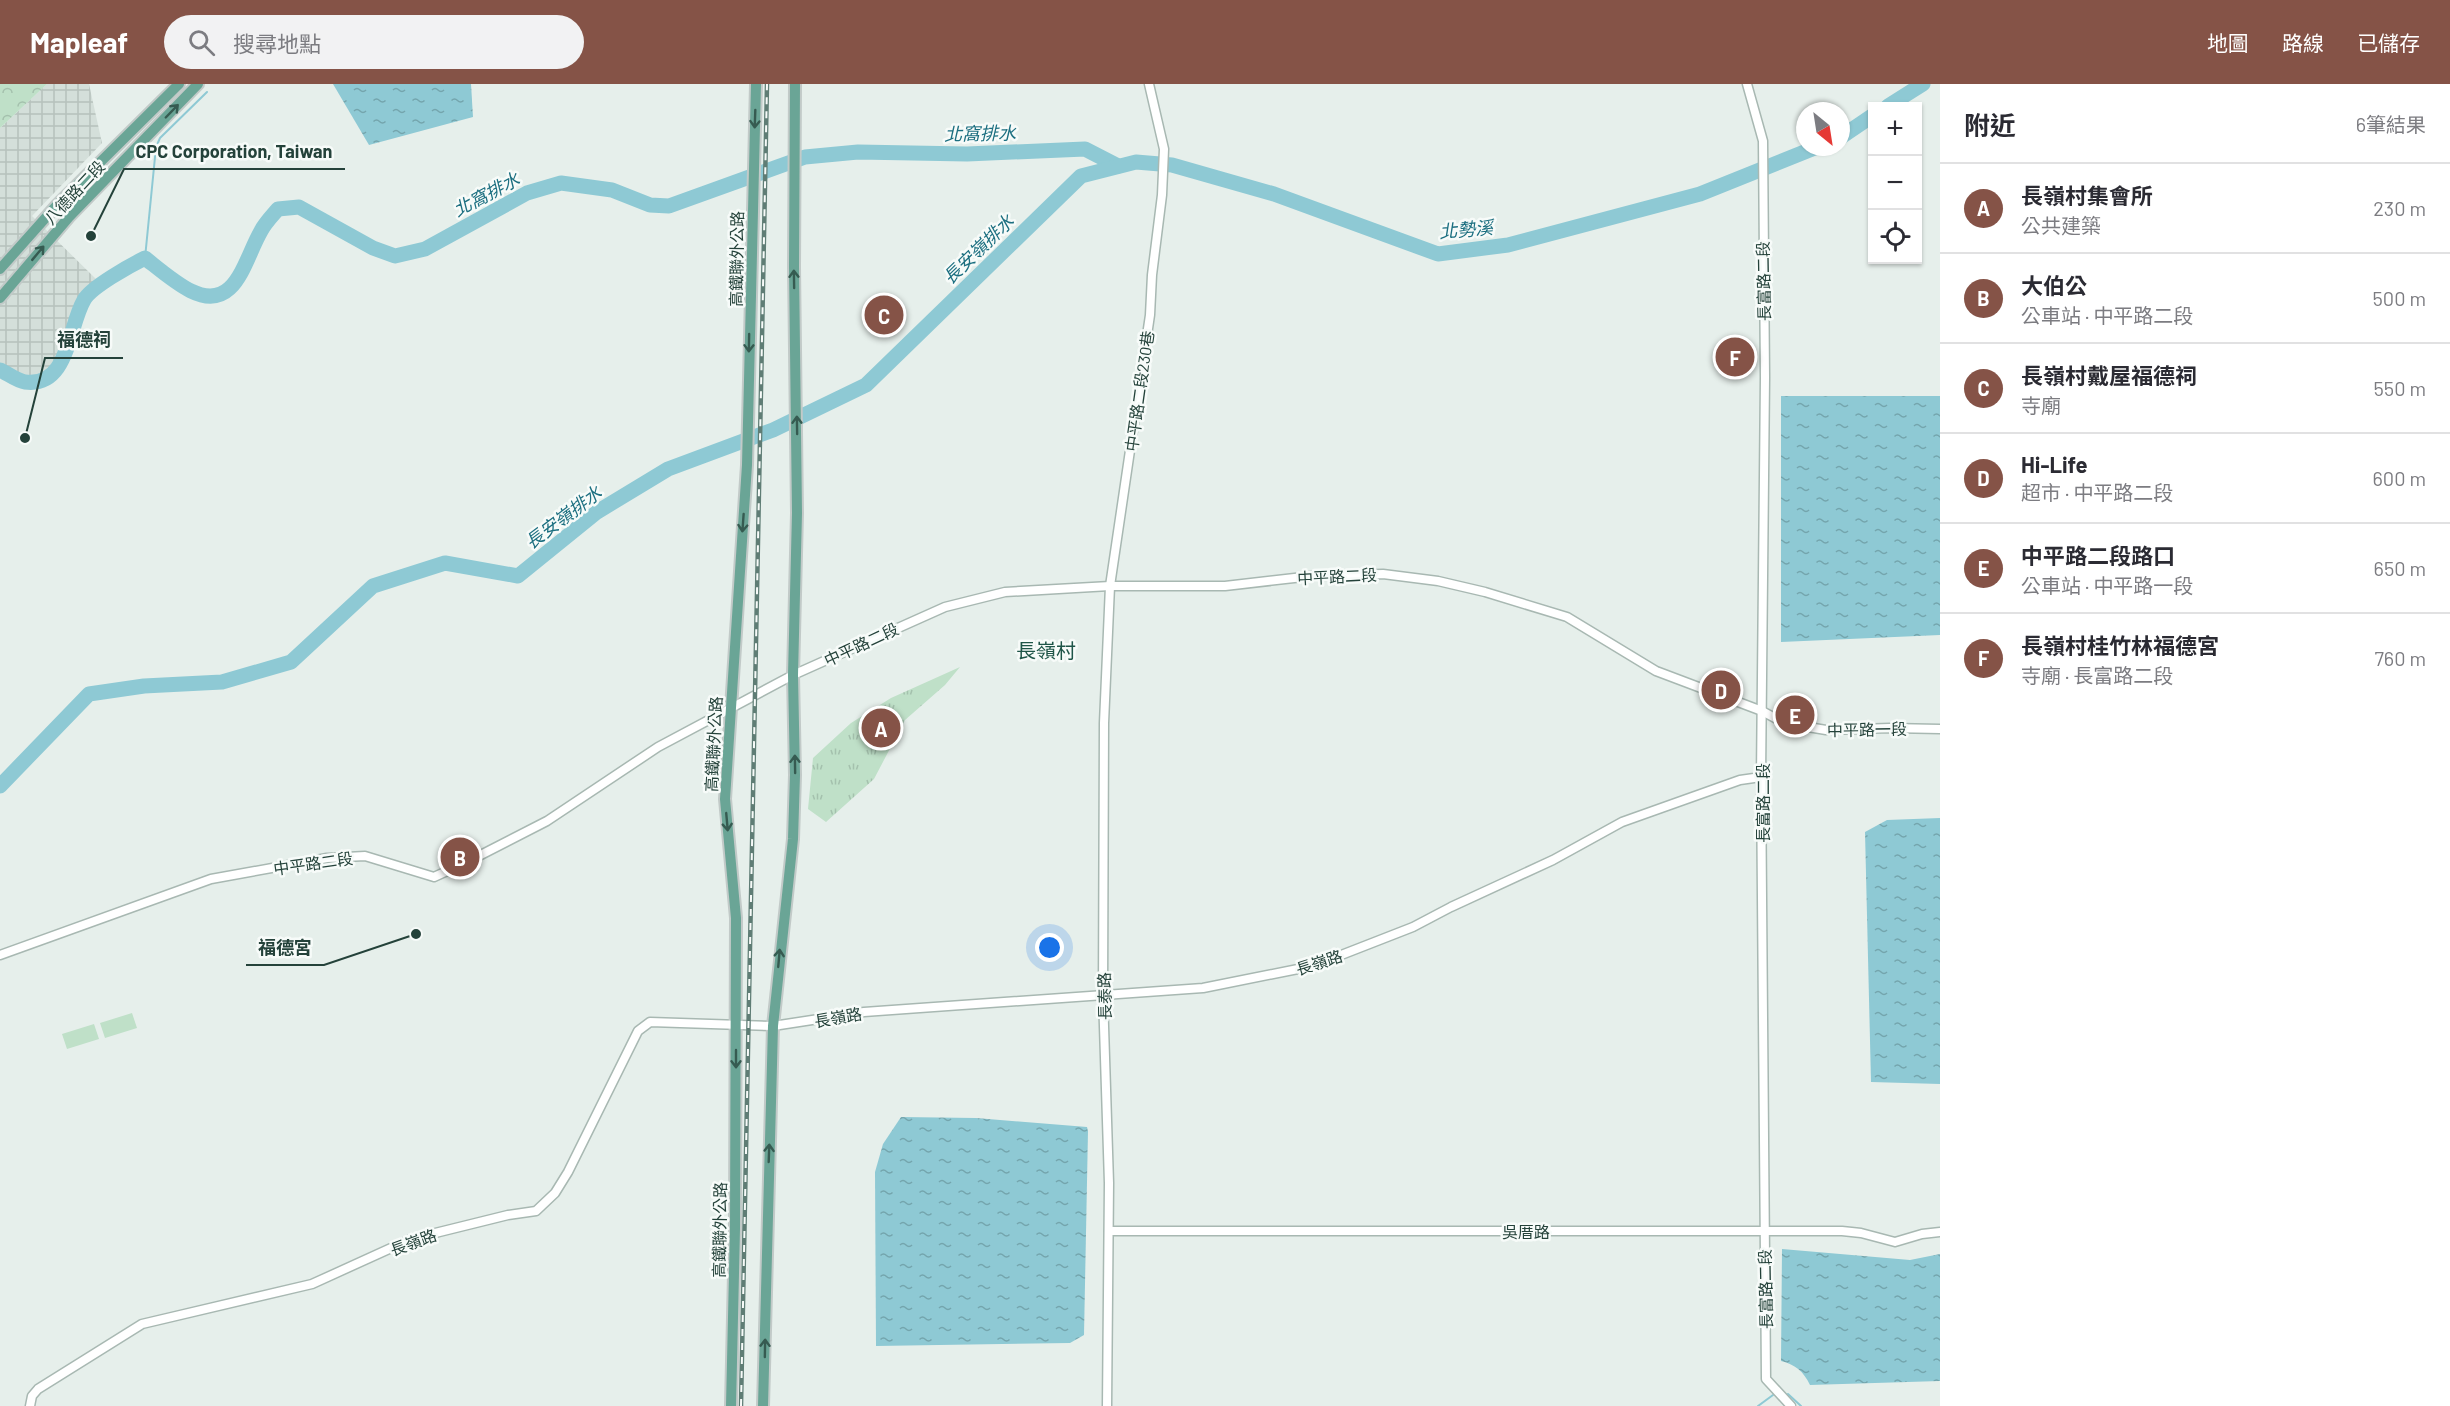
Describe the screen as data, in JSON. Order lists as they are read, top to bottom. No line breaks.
{"streets":{"main road":["八德路二段","高鐵聯外公路"],"street":["長富路二段","中平路二段230巷","中平路二段","中平路一段","長嶺路","長泰路","吳厝路"]},"crossings":[["高鐵聯外公路","中平路二段"],["高鐵聯外公路","長嶺路"],["長富路二段","中平路二段"],["長富路二段","中平路一段"],["長富路二段","長嶺路"],["長富路二段","吳厝路"],["中平路二段230巷","中平路二段"],["中平路二段230巷","長泰路"],["中平路二段","中平路一段"],["中平路二段","長泰路"],["長嶺路","長泰路"],["長泰路","吳厝路"]],"districts":["長嶺村"],"water":["北窩排水","北勢溪","長安嶺排水"],"places":["CPC Corporation, Taiwan","福德祠","福德宮"],"north":"bottom right","page":{"header":"Mapleaf","search":"搜尋地點","nav":["地圖","路線","已儲存"],"heading":["附近","6筆結果"],"map_buttons":["+","−"],"list":[{"mark":"A","name":"長嶺村集會所","note":"公共建築","value":"230 m"},{"mark":"B","name":"大伯公","note":"公車站 · 中平路二段","value":"500 m"},{"mark":"C","name":"長嶺村戴屋福德祠","note":"寺廟","value":"550 m"},{"mark":"D","name":"Hi-Life","note":"超市 · 中平路二段","value":"600 m"},{"mark":"E","name":"中平路二段路口","note":"公車站 · 中平路一段","value":"650 m"},{"mark":"F","name":"長嶺村桂竹林福德宮","note":"寺廟 · 長富路二段","value":"760 m"}],"pins":["C","F","D","E","A","B"]}}
